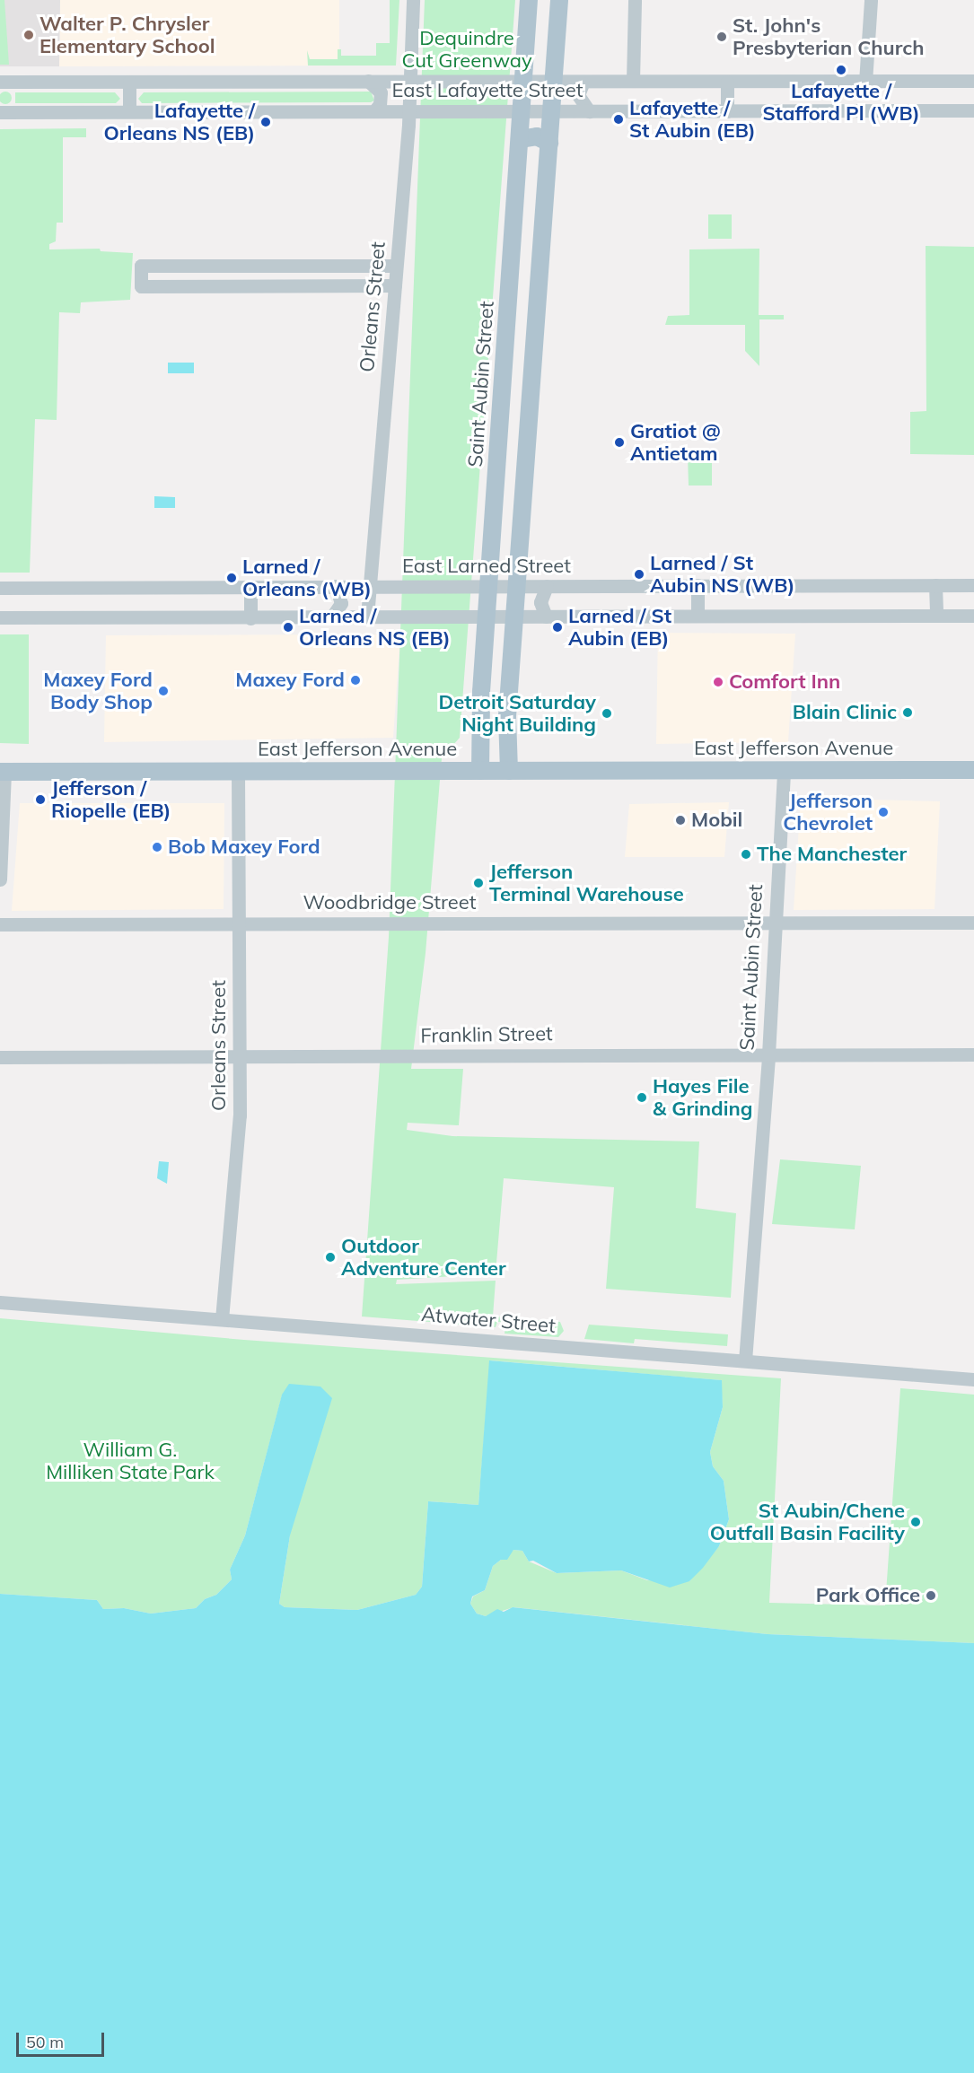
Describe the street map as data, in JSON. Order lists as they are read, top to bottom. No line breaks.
{"streets":{"main road":["Saint Aubin Street","East Jefferson Avenue"],"street":["East Lafayette Street","Orleans Street","East Larned Street","Woodbridge Street","Franklin Street","Atwater Street"]},"crossings":[["East Lafayette Street","Orleans Street"],["East Lafayette Street","Saint Aubin Street"],["Orleans Street","East Larned Street"],["Orleans Street","East Jefferson Avenue"],["Orleans Street","Woodbridge Street"],["Orleans Street","Franklin Street"],["Orleans Street","Atwater Street"],["Saint Aubin Street","East Larned Street"],["Saint Aubin Street","East Jefferson Avenue"],["Saint Aubin Street","Woodbridge Street"],["Saint Aubin Street","Franklin Street"],["Saint Aubin Street","Atwater Street"]],"parks":["Dequindre Cut Greenway","William G. Milliken State Park"],"places":["Walter P. Chrysler Elementary School","St. John's Presbyterian Church","Lafayette / Stafford Pl (WB)","Lafayette / St Aubin (EB)","Lafayette / Orleans NS (EB)","Gratiot @ Antietam","Larned / St Aubin NS (WB)","Larned / Orleans (WB)","Larned / Orleans NS (EB)","Larned / St Aubin (EB)","Maxey Ford","Comfort Inn","Maxey Ford Body Shop","Blain Clinic","Detroit Saturday Night Building","Jefferson / Riopelle (EB)","Jefferson Chevrolet","Mobil","Bob Maxey Ford","The Manchester","Jefferson Terminal Warehouse","Hayes File & Grinding","Outdoor Adventure Center","St Aubin/Chene Outfall Basin Facility","Park Office"],"scale_bar":"50 m"}
